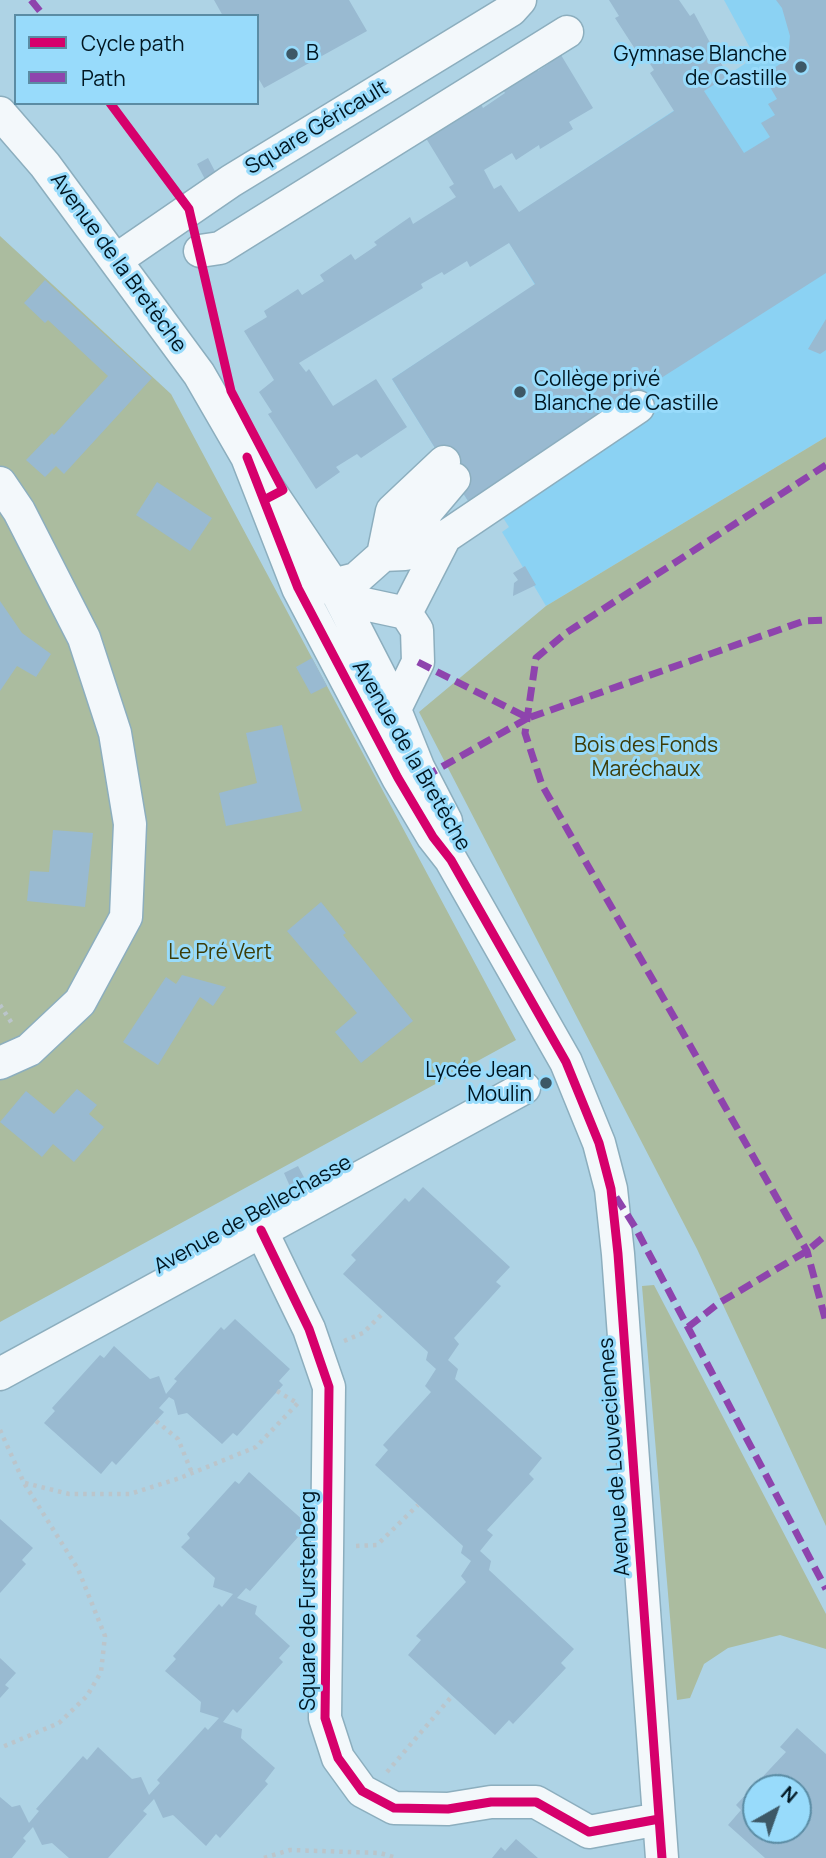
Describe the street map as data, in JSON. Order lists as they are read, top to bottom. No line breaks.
{"streets":{"street":["Square Géricault","Avenue de la Bretèche","Avenue de Bellechasse","Avenue de Louveciennes","Square de Furstenberg"]},"crossings":[["Square Géricault","Avenue de la Bretèche"],["Avenue de la Bretèche","Avenue de Louveciennes"],["Avenue de Bellechasse","Square de Furstenberg"],["Avenue de Louveciennes","Square de Furstenberg"]],"parks":["Bois des Fonds Maréchaux","Le Pré Vert"],"places":["B","Gymnase Blanche de Castille","Collège privé Blanche de Castille","Lycée Jean Moulin"],"legend":["Cycle path","Path"],"north":"top right"}
